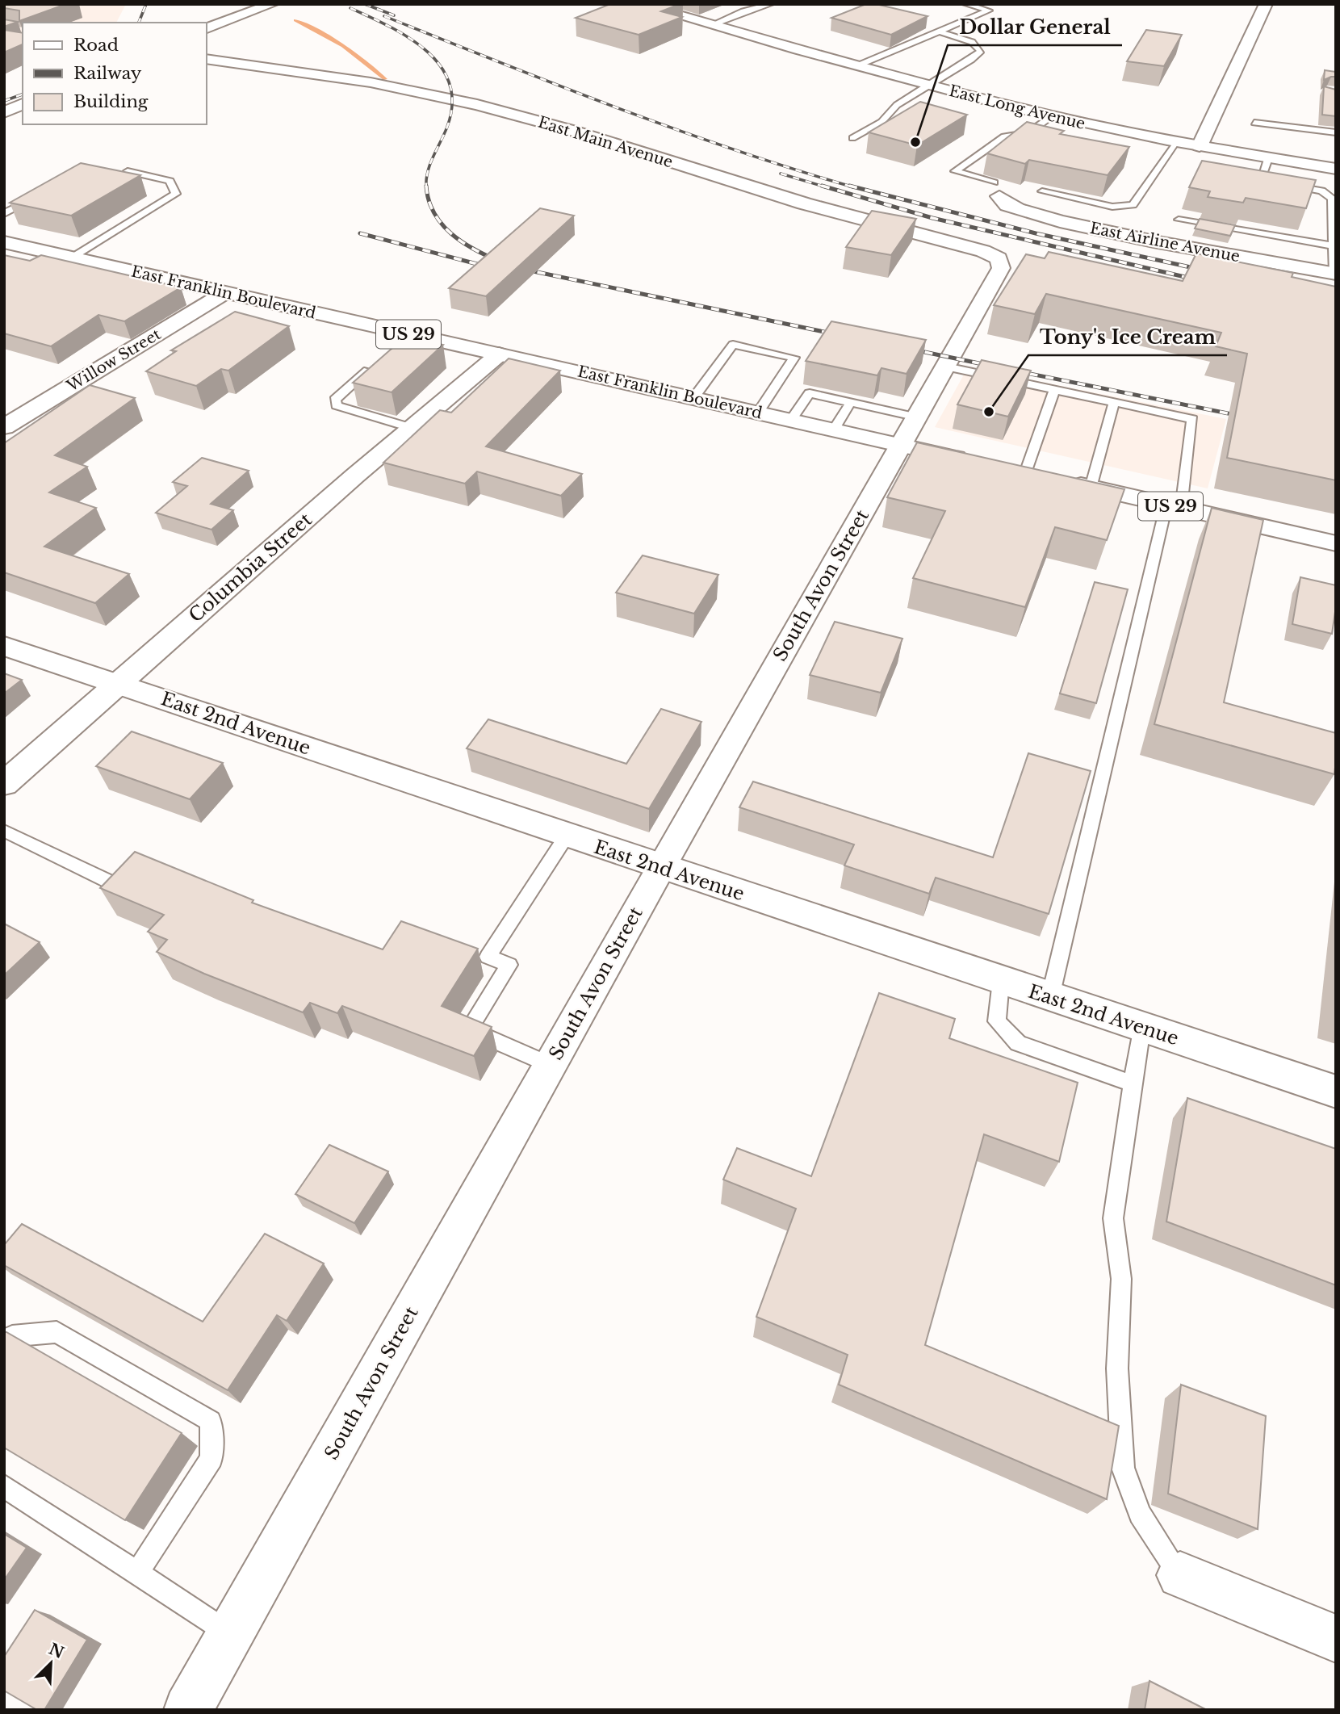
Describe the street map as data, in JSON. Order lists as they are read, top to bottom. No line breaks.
{"streets":{"street":["East Long Avenue","East Main Avenue","East Airline Avenue","East Franklin Boulevard","US 29","Willow Street","Columbia Street","South Avon Street","East 2nd Avenue"]},"crossings":[["East Main Avenue","South Avon Street"],["East Franklin Boulevard","Willow Street"],["East Franklin Boulevard","Columbia Street"],["East Franklin Boulevard","South Avon Street"],["Columbia Street","East 2nd Avenue"],["South Avon Street","East 2nd Avenue"]],"places":["Dollar General","Tony's Ice Cream"],"legend":["Road","Railway","Building"],"north":"top right"}
